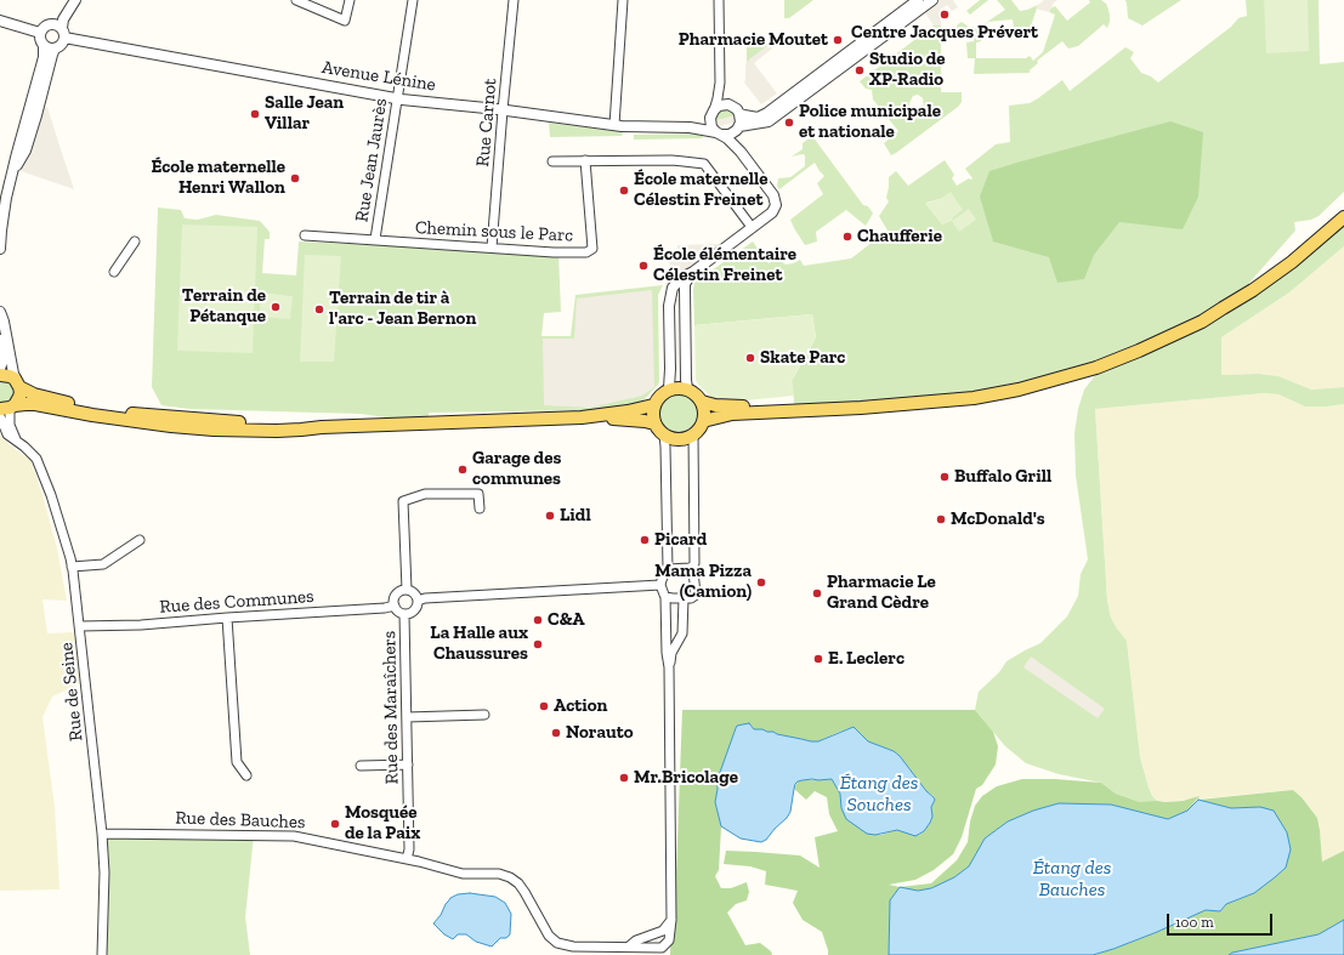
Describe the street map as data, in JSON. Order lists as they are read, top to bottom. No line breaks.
{"streets":{"street":["Avenue Lénine","Rue Carnot","Rue Jean Jaurès","Chemin sous le Parc","Rue des Communes","Rue de Seine","Rue des Maraîchers","Rue des Bauches"]},"crossings":[["Avenue Lénine","Rue Carnot"],["Avenue Lénine","Rue Jean Jaurès"],["Rue Carnot","Chemin sous le Parc"],["Rue Jean Jaurès","Chemin sous le Parc"],["Rue des Communes","Rue de Seine"],["Rue des Communes","Rue des Maraîchers"],["Rue de Seine","Rue des Bauches"],["Rue des Maraîchers","Rue des Bauches"]],"water":["Étang des Souches","Étang des Bauches"],"places":["Centre Jacques Prévert","Pharmacie Moutet","Studio de XP-Radio","Salle Jean Villar","Police municipale et nationale","École maternelle Henri Wallon","École maternelle Célestin Freinet","Chaufferie","École élémentaire Célestin Freinet","Terrain de Pétanque","Terrain de tir à l'arc - Jean Bernon","Skate Parc","Garage des communes","Buffalo Grill","Lidl","McDonald's","Picard","Mama Pizza (Camion)","Pharmacie Le Grand Cèdre","C&A","La Halle aux Chaussures","E. Leclerc","Action","Norauto","Mr.Bricolage","Mosquée de la Paix"],"scale_bar":"100 m"}
